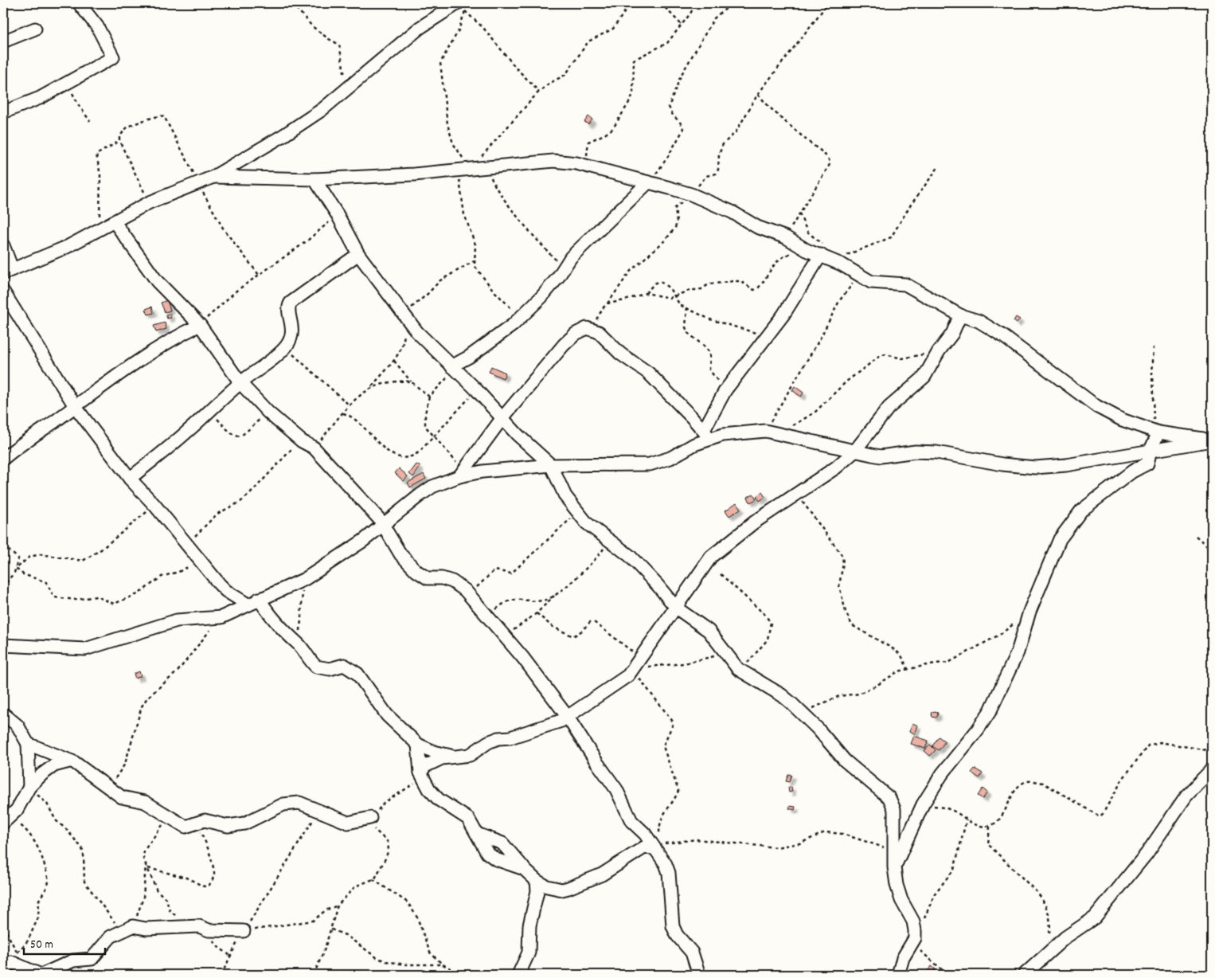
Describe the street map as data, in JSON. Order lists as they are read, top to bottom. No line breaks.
{"scale_bar":"50 m"}
